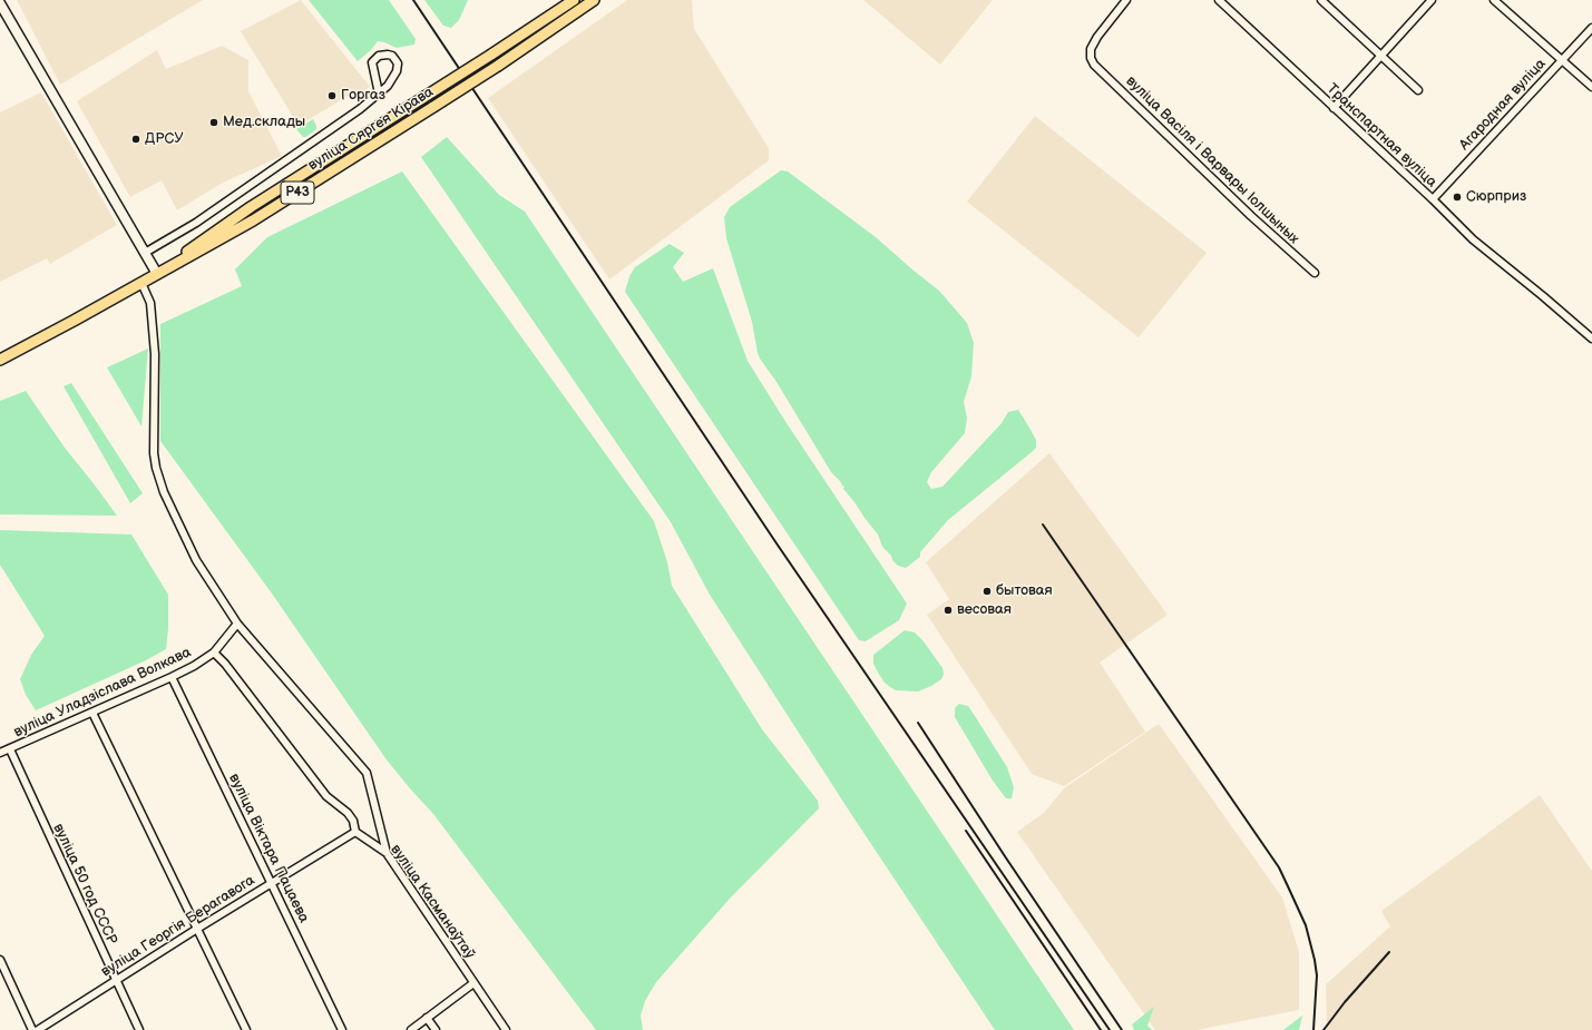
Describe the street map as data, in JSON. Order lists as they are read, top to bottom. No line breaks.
{"streets":{"main road":["вуліца Сяргея Кірава","Р43"],"street":["Агародная вуліца","Транспартная вуліца","вуліца Васіля і Варвары Іолшыных","вуліца Уладзіслава Волкава","вуліца Віктара Пацаева","вуліца 50 год СССР","вуліца Касманаўтаў","вуліца Георгія Берагавога"]},"crossings":[["Агародная вуліца","Транспартная вуліца"],["вуліца Уладзіслава Волкава","вуліца Віктара Пацаева"],["вуліца Уладзіслава Волкава","вуліца 50 год СССР"],["вуліца Уладзіслава Волкава","вуліца Касманаўтаў"],["вуліца Віктара Пацаева","вуліца Георгія Берагавога"],["вуліца 50 год СССР","вуліца Георгія Берагавога"],["вуліца Касманаўтаў","вуліца Георгія Берагавога"]],"places":["Горгаз","Мед.склады","ДРСУ","Сюрприз","бытовая","весовая"]}
